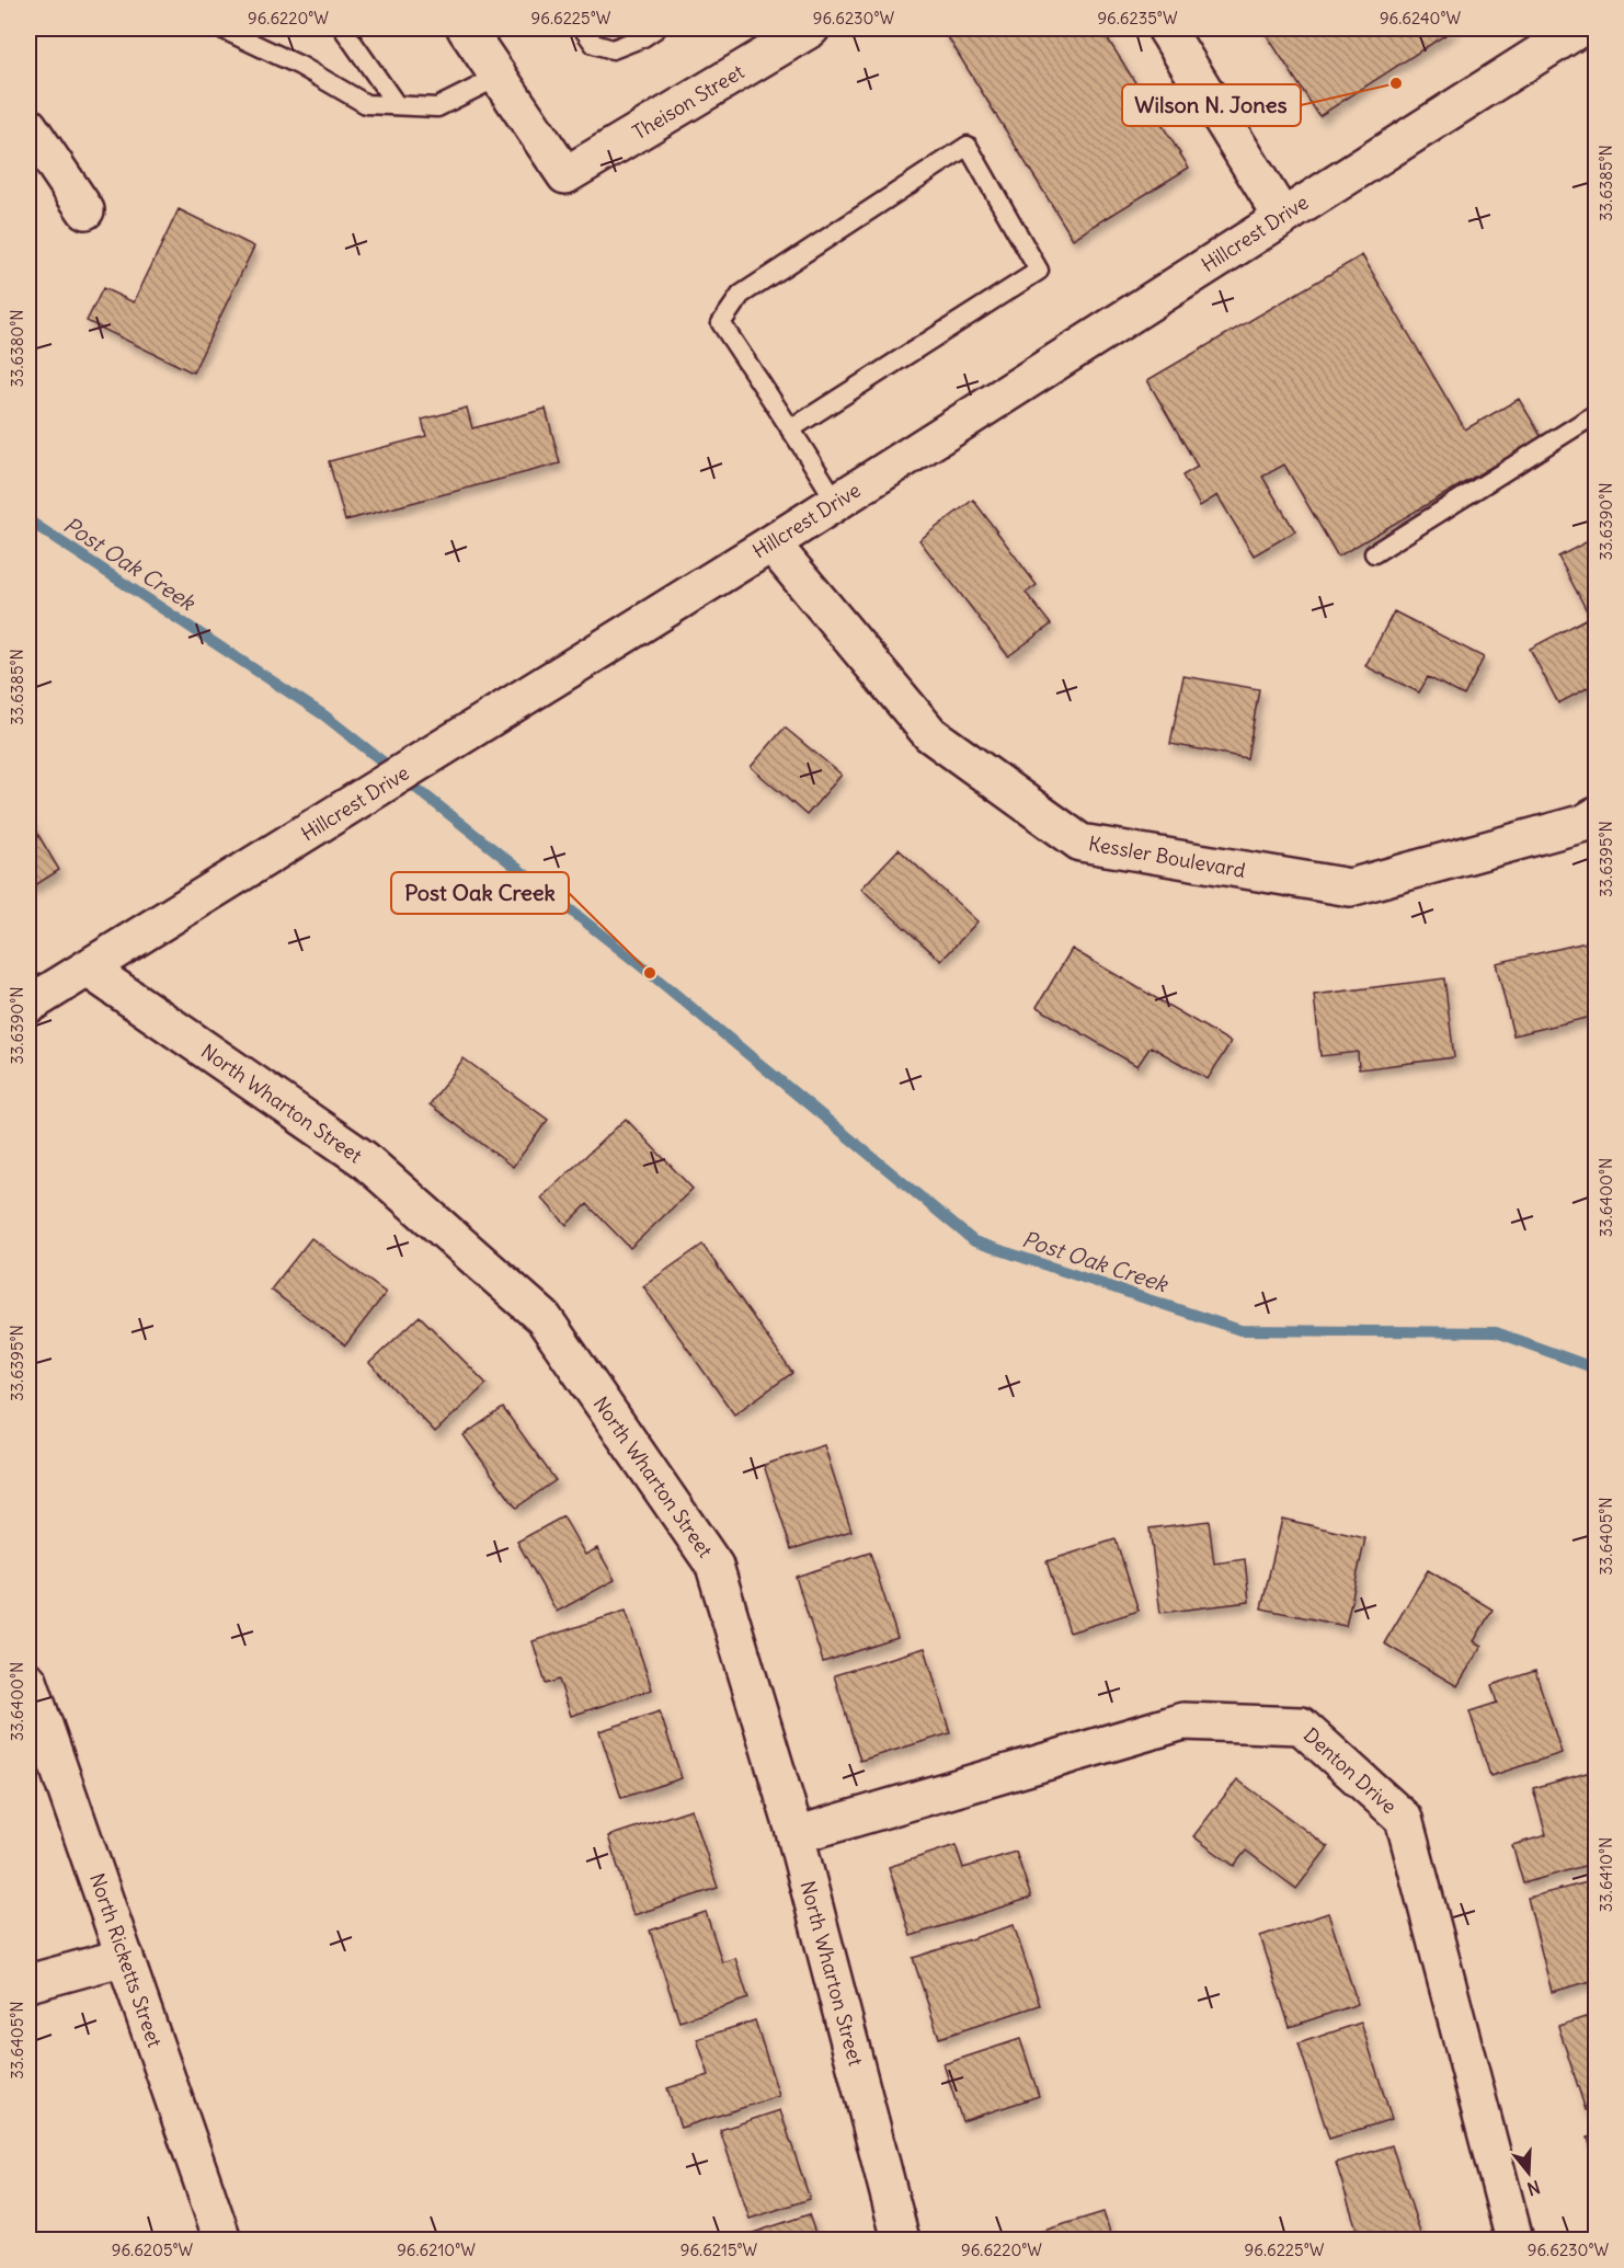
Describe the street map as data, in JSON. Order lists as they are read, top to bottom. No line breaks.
{"streets":{"street":["Theison Street","Hillcrest Drive","Kessler Boulevard","North Wharton Street","Denton Drive","North Ricketts Street"]},"crossings":[["Hillcrest Drive","Kessler Boulevard"],["Hillcrest Drive","North Wharton Street"],["North Wharton Street","Denton Drive"]],"water":["Post Oak Creek"],"places":["Wilson N. Jones","Post Oak Creek"],"north":"bottom","coordinates":["96.6220°W","96.6225°W","96.6230°W","96.6235°W","96.6240°W","33.6385°N","33.6380°N","33.6390°N","33.6395°N","33.6400°N","33.6405°N","33.6410°N","96.6205°W","96.6210°W","96.6215°W"]}
